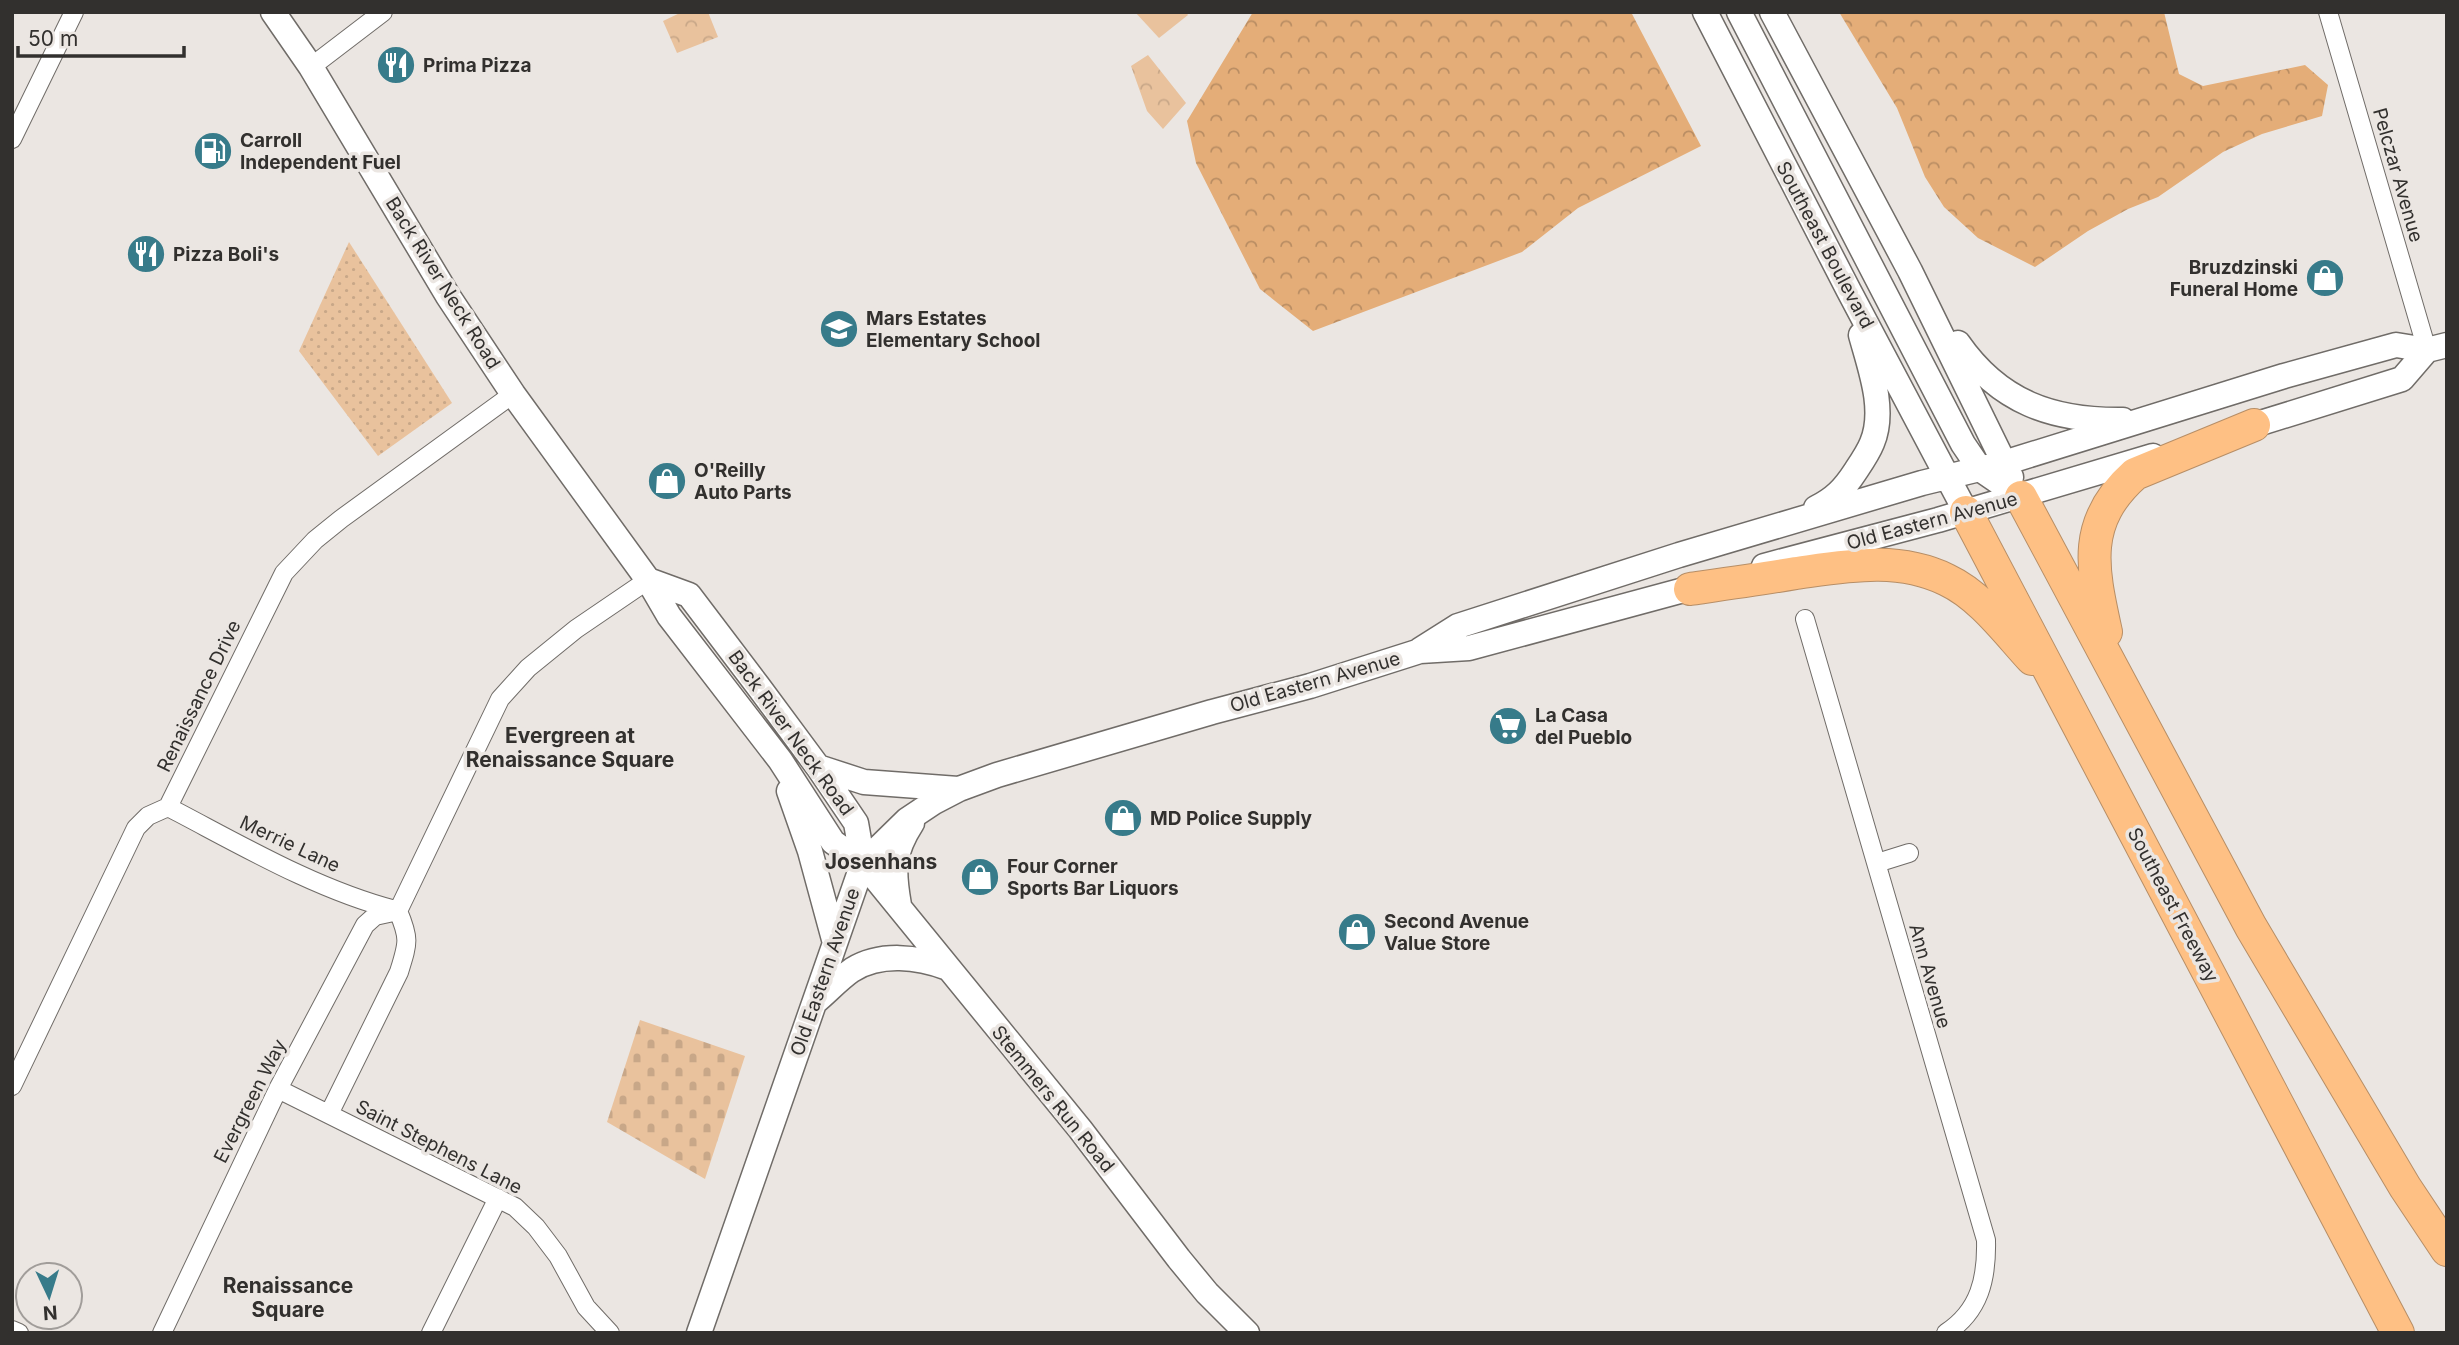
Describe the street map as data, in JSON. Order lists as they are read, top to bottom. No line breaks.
{"streets":{"highway":["Southeast Freeway"],"street":["Pelczar Avenue","Southeast Boulevard","Back River Neck Road","Old Eastern Avenue","Renaissance Drive","Merrie Lane","Ann Avenue","Stemmers Run Road","Evergreen Way","Saint Stephens Lane"]},"crossings":[["Pelczar Avenue","Old Eastern Avenue"],["Southeast Boulevard","Old Eastern Avenue"],["Southeast Boulevard","Southeast Freeway"],["Back River Neck Road","Old Eastern Avenue"],["Back River Neck Road","Renaissance Drive"],["Back River Neck Road","Stemmers Run Road"],["Old Eastern Avenue","Southeast Freeway"],["Old Eastern Avenue","Stemmers Run Road"],["Renaissance Drive","Merrie Lane"],["Merrie Lane","Evergreen Way"],["Evergreen Way","Saint Stephens Lane"]],"districts":["Evergreen at Renaissance Square","Josenhans","Renaissance Square"],"places":{"restaurant":["Prima Pizza","Pizza Boli's"],"fuel station":["Carroll Independent Fuel"],"shop":["Bruzdzinski Funeral Home","O'Reilly Auto Parts","MD Police Supply","Four Corner Sports Bar Liquors","Second Avenue Value Store"],"school or university":["Mars Estates Elementary School"],"supermarket":["La Casa del Pueblo"]},"scale_bar":"50 m","north":"bottom"}
